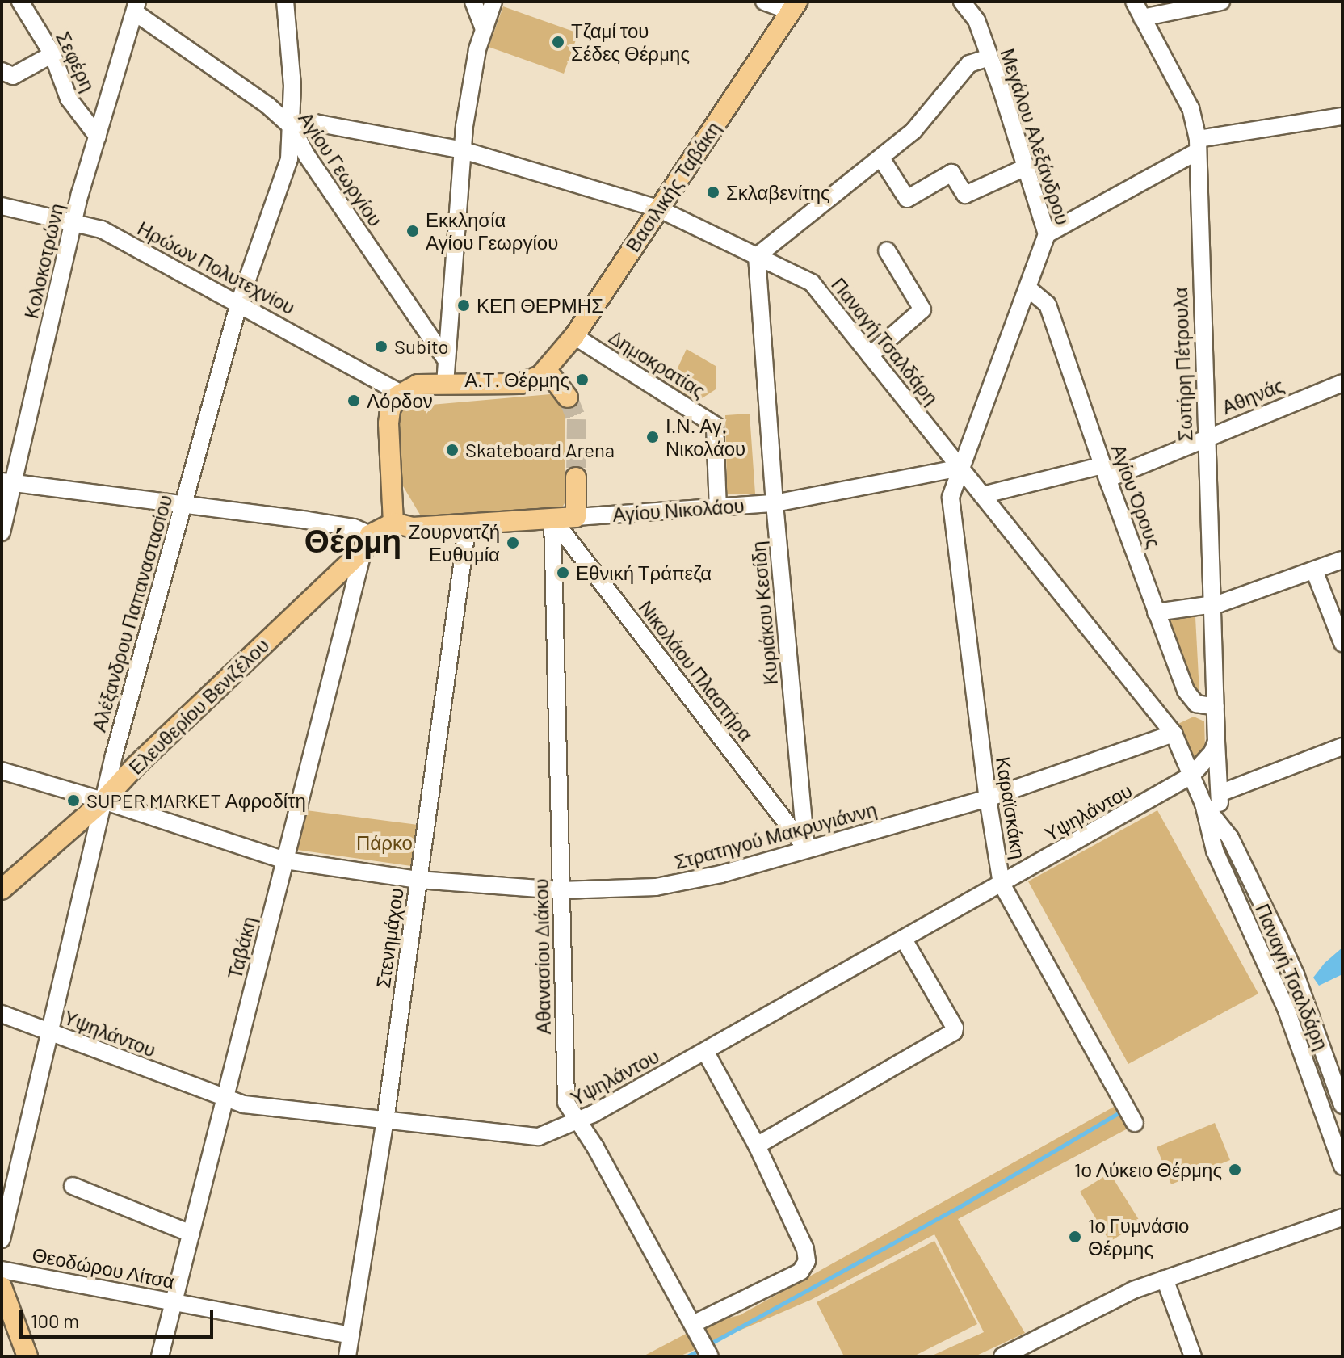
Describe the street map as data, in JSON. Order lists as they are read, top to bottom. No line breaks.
{"streets":{"main road":["Βασιλικής Ταβάκη","Αγίου Νικολάου","Ελευθερίου Βενιζέλου"],"street":["Σεφέρη","Μεγάλου Αλεξάνδρου","Αγίου Γεωργίου","Κολοκοτρώνη","Ηρώων Πολυτεχνίου","Παναγή Τσαλδάρη","Δημοκρατίας","Σωτήρη Πέτρουλα","Αθηνάς","Αγίου Όρους","Αλέξανδρου Παπαναστασίου","Κυριάκου Κεσίδη","Νικολάου Πλαστήρα","Καραϊσκάκη","Υψηλάντου","Στρατηγού Μακρυγιάννη","Στενημάχου","Ταβάκη","Αθανασίου Διάκου","Θεοδώρου Λίτσα"]},"crossings":[["Σεφέρη","Κολοκοτρώνη"],["Μεγάλου Αλεξάνδρου","Παναγή Τσαλδάρη"],["Μεγάλου Αλεξάνδρου","Αγίου Όρους"],["Μεγάλου Αλεξάνδρου","Αγίου Νικολάου"],["Μεγάλου Αλεξάνδρου","Καραϊσκάκη"],["Αγίου Γεωργίου","Κολοκοτρώνη"],["Αγίου Γεωργίου","Παναγή Τσαλδάρη"],["Αγίου Γεωργίου","Αλέξανδρου Παπαναστασίου"],["Βασιλικής Ταβάκη","Παναγή Τσαλδάρη"],["Βασιλικής Ταβάκη","Δημοκρατίας"],["Κολοκοτρώνη","Ηρώων Πολυτεχνίου"],["Ηρώων Πολυτεχνίου","Αλέξανδρου Παπαναστασίου"],["Παναγή Τσαλδάρη","Σωτήρη Πέτρουλα"],["Παναγή Τσαλδάρη","Αθηνάς"],["Παναγή Τσαλδάρη","Αγίου Νικολάου"],["Παναγή Τσαλδάρη","Αλέξανδρου Παπαναστασίου"],["Παναγή Τσαλδάρη","Κυριάκου Κεσίδη"],["Παναγή Τσαλδάρη","Καραϊσκάκη"],["Παναγή Τσαλδάρη","Υψηλάντου"],["Παναγή Τσαλδάρη","Στρατηγού Μακρυγιάννη"],["Δημοκρατίας","Αγίου Νικολάου"],["Σωτήρη Πέτρουλα","Αθηνάς"],["Σωτήρη Πέτρουλα","Αγίου Όρους"],["Αθηνάς","Αγίου Όρους"],["Αγίου Νικολάου","Κυριάκου Κεσίδη"],["Αγίου Νικολάου","Νικολάου Πλαστήρα"],["Αγίου Νικολάου","Ελευθερίου Βενιζέλου"],["Αγίου Νικολάου","Καραϊσκάκη"],["Αγίου Νικολάου","Στενημάχου"],["Αγίου Νικολάου","Αθανασίου Διάκου"],["Αλέξανδρου Παπαναστασίου","Ελευθερίου Βενιζέλου"],["Αλέξανδρου Παπαναστασίου","Υψηλάντου"],["Αλέξανδρου Παπαναστασίου","Στρατηγού Μακρυγιάννη"],["Κυριάκου Κεσίδη","Νικολάου Πλαστήρα"],["Κυριάκου Κεσίδη","Στρατηγού Μακρυγιάννη"],["Νικολάου Πλαστήρα","Στρατηγού Μακρυγιάννη"],["Νικολάου Πλαστήρα","Αθανασίου Διάκου"],["Ελευθερίου Βενιζέλου","Στρατηγού Μακρυγιάννη"],["Ελευθερίου Βενιζέλου","Ταβάκη"],["Καραϊσκάκη","Υψηλάντου"],["Καραϊσκάκη","Στρατηγού Μακρυγιάννη"],["Υψηλάντου","Στενημάχου"],["Υψηλάντου","Ταβάκη"],["Υψηλάντου","Αθανασίου Διάκου"],["Στρατηγού Μακρυγιάννη","Στενημάχου"],["Στρατηγού Μακρυγιάννη","Ταβάκη"],["Στρατηγού Μακρυγιάννη","Αθανασίου Διάκου"],["Στενημάχου","Θεοδώρου Λίτσα"],["Ταβάκη","Θεοδώρου Λίτσα"]],"districts":["Θέρμη"],"parks":["Πάρκο"],"places":["Τζαμί του Σέδες Θέρμης","Σκλαβενίτης","Εκκλησία Αγίου Γεωργίου","ΚΕΠ ΘΕΡΜΗΣ","Subito","Α.Τ. Θέρμης","Λόρδον","Ι.Ν. Αγ. Νικολάου","Skateboard Arena","Ζουρνατζή Ευθυμία","Εθνική Τράπεζα","SUPER MARKET Αφροδίτη","1ο Λύκειο Θέρμης","1ο Γυμνάσιο Θέρμης"],"scale_bar":"100 m"}
